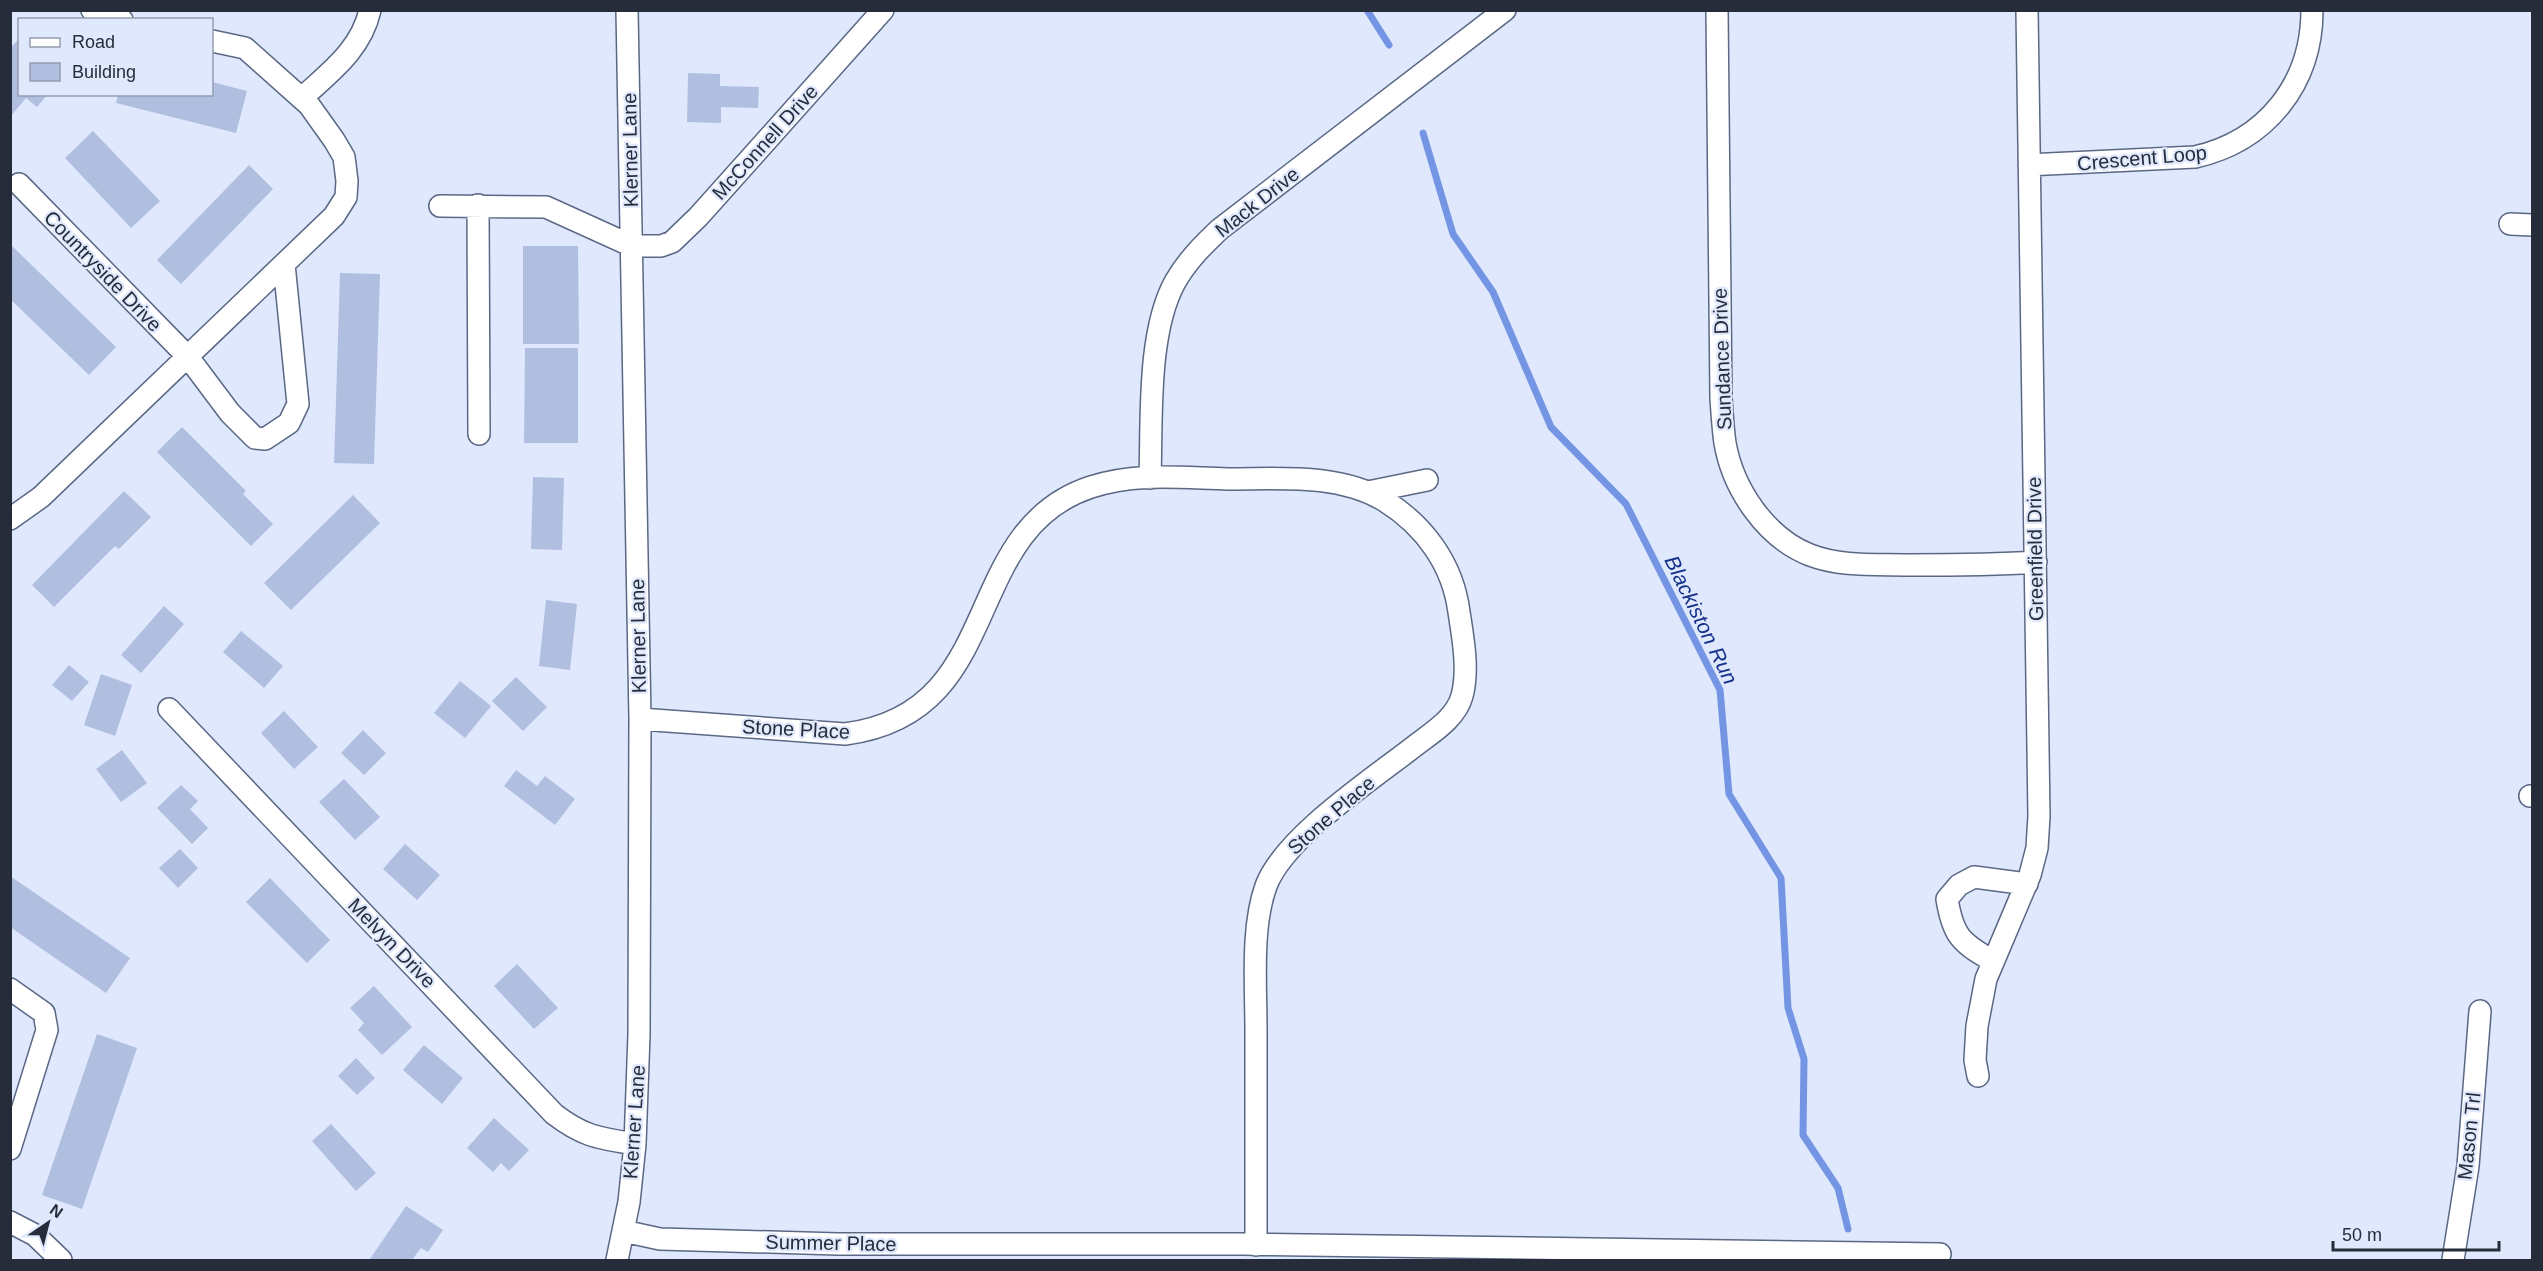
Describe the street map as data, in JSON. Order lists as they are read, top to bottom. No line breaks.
{"streets":{"street":["McConnell Drive","Klerner Lane","Crescent Loop","Mack Drive","Countryside Drive","Sundance Drive","Greenfield Drive","Stone Place","Melvyn Drive","Mason Trl","Summer Place"]},"crossings":[["McConnell Drive","Klerner Lane"],["Klerner Lane","Stone Place"],["Klerner Lane","Melvyn Drive"],["Klerner Lane","Summer Place"],["Crescent Loop","Greenfield Drive"],["Mack Drive","Stone Place"],["Sundance Drive","Greenfield Drive"],["Stone Place","Summer Place"]],"water":["Blackiston Run"],"legend":["Road","Building"],"scale_bar":"50 m","north":"top right"}
